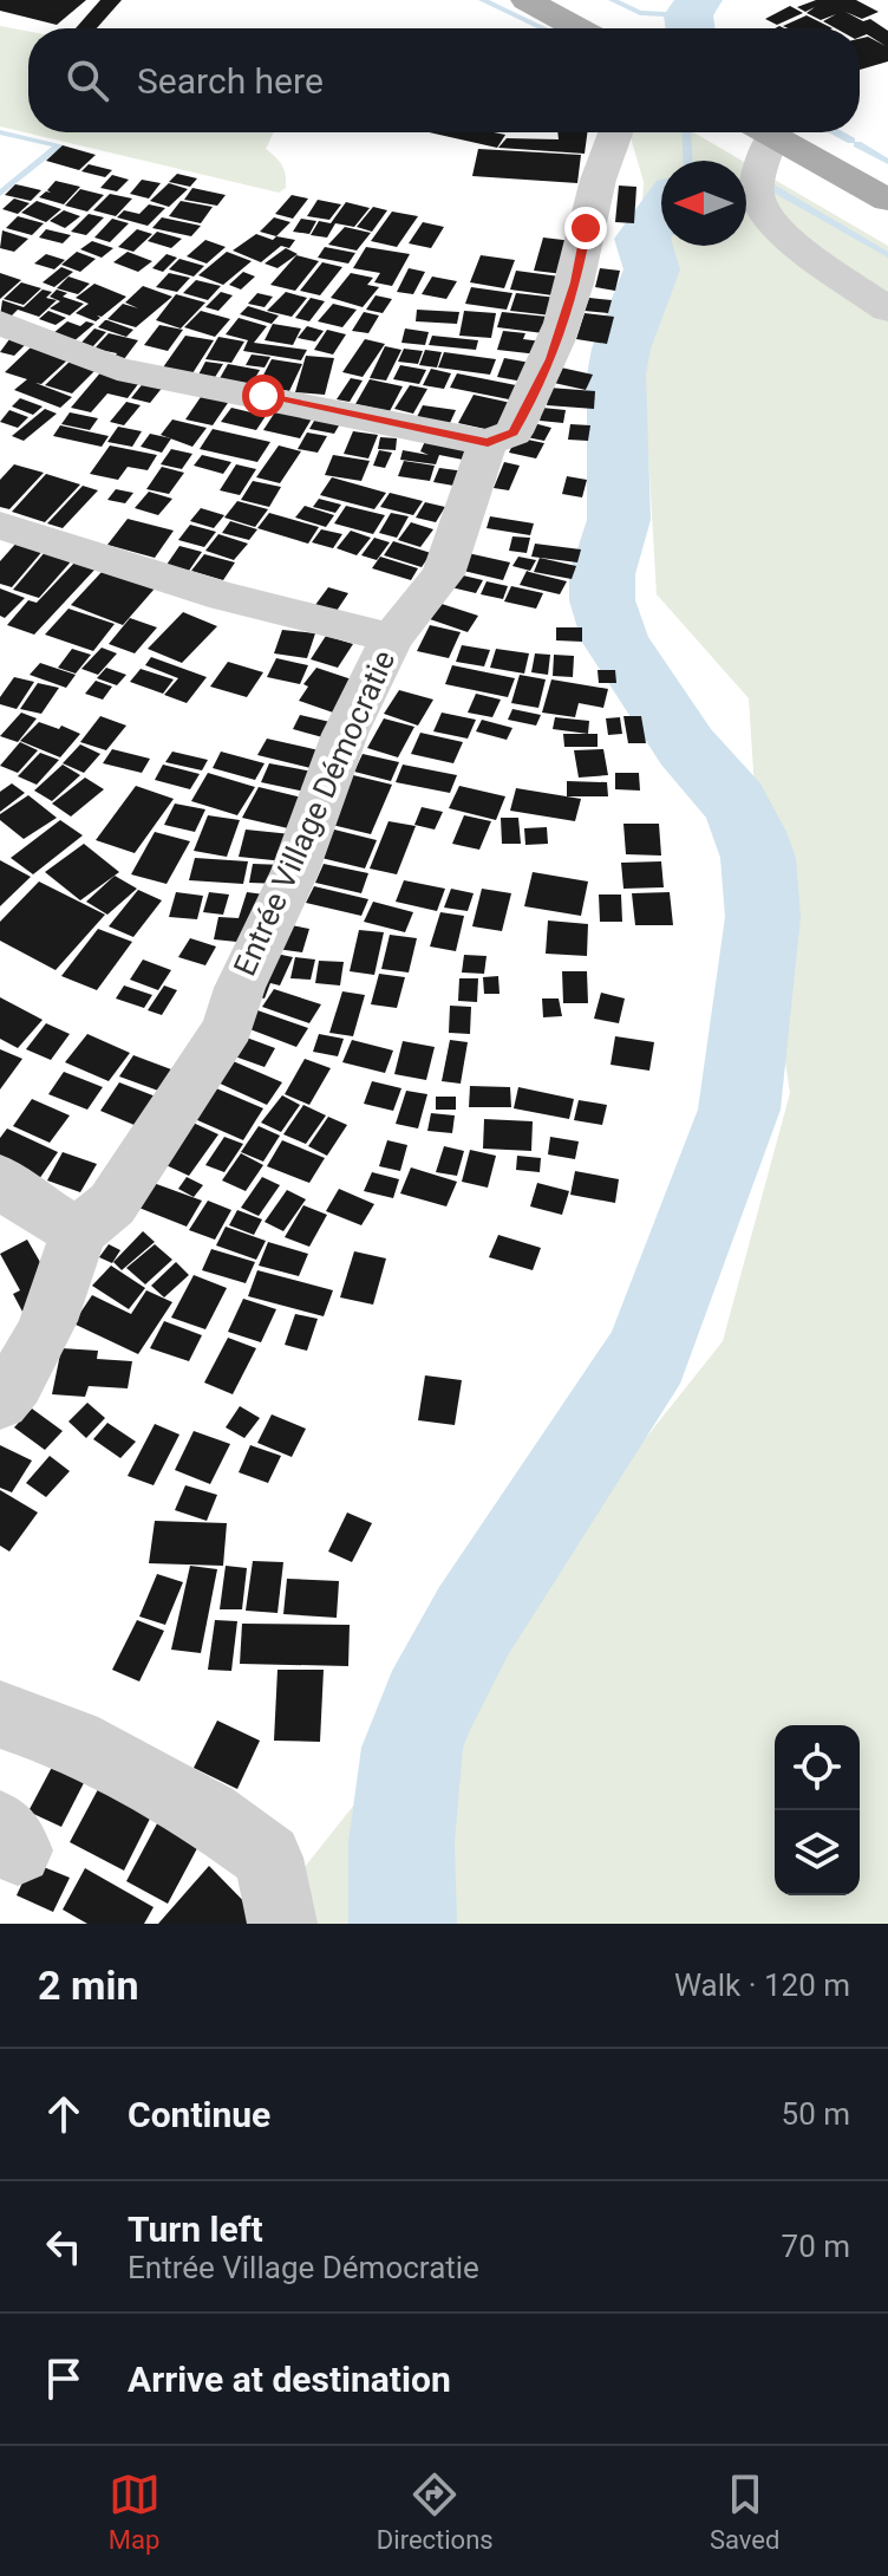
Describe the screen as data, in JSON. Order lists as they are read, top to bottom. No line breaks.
{"streets":{"street":["Entrée Village Démocratie"]},"north":"left","page":{"search":"Search here","heading":["2 min","Walk · 120 m"],"list":[["Continue","50 m"],["Turn left","Entrée Village Démocratie","70 m"],"Arrive at destination"],"nav":["Map","Directions","Saved"]}}
